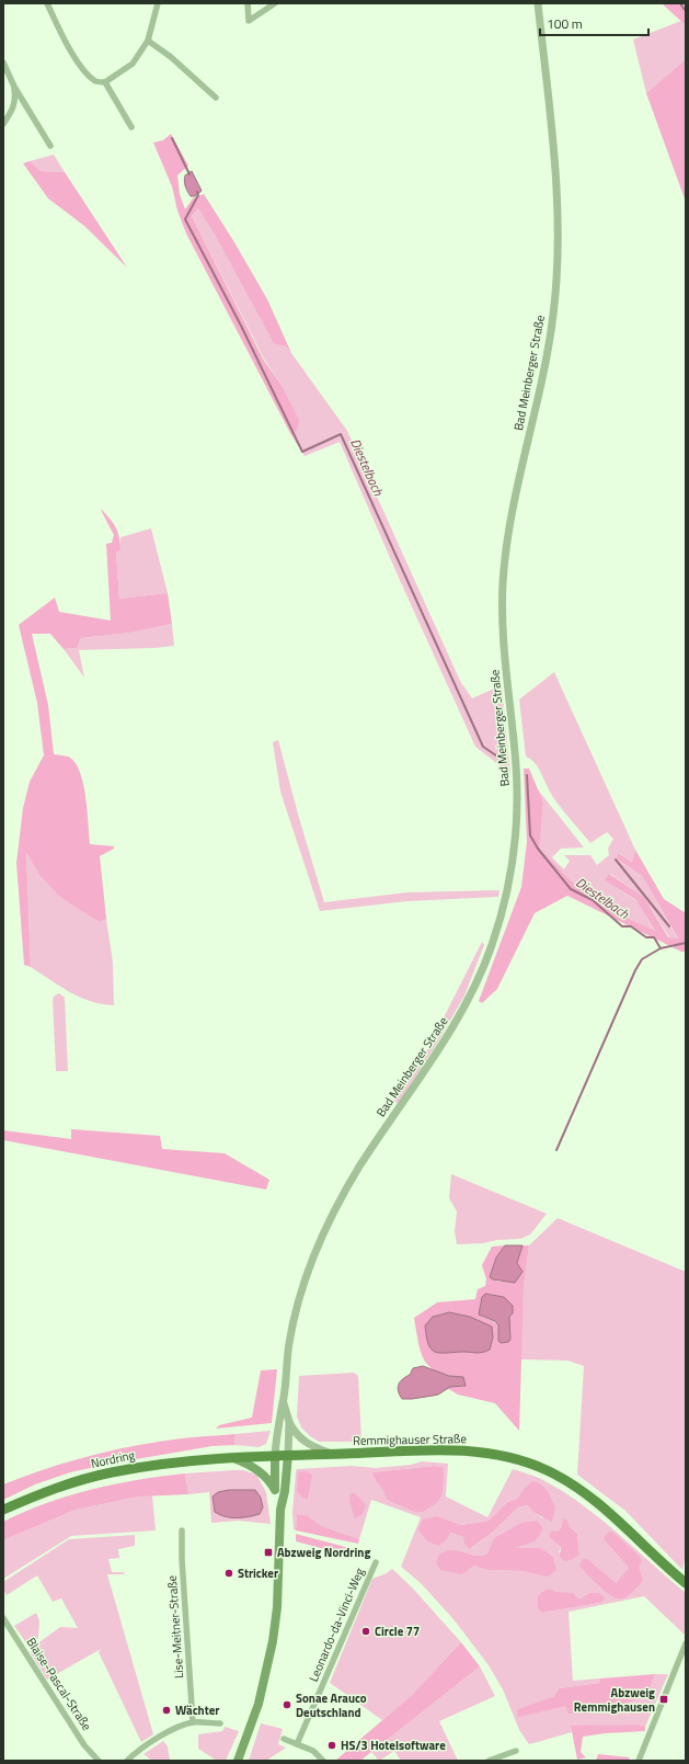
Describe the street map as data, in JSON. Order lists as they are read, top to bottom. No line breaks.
{"streets":{"main road":["Bad Meinberger Straße","Remmighauser Straße","Nordring"],"street":["Leonardo-da-Vinci-Weg","Lise-Meitner-Straße","Blaise-Pascal-Straße"]},"crossings":[["Bad Meinberger Straße","Remmighauser Straße"],["Bad Meinberger Straße","Nordring"],["Remmighauser Straße","Nordring"]],"water":["Diestelbach"],"places":{"transit":["Abzweig Nordring","Abzweig Remmighausen"],"other":["Stricker","Circle 77","Sonae Arauco Deutschland","Wächter","HS/3 Hotelsoftware"]},"scale_bar":"100 m"}
